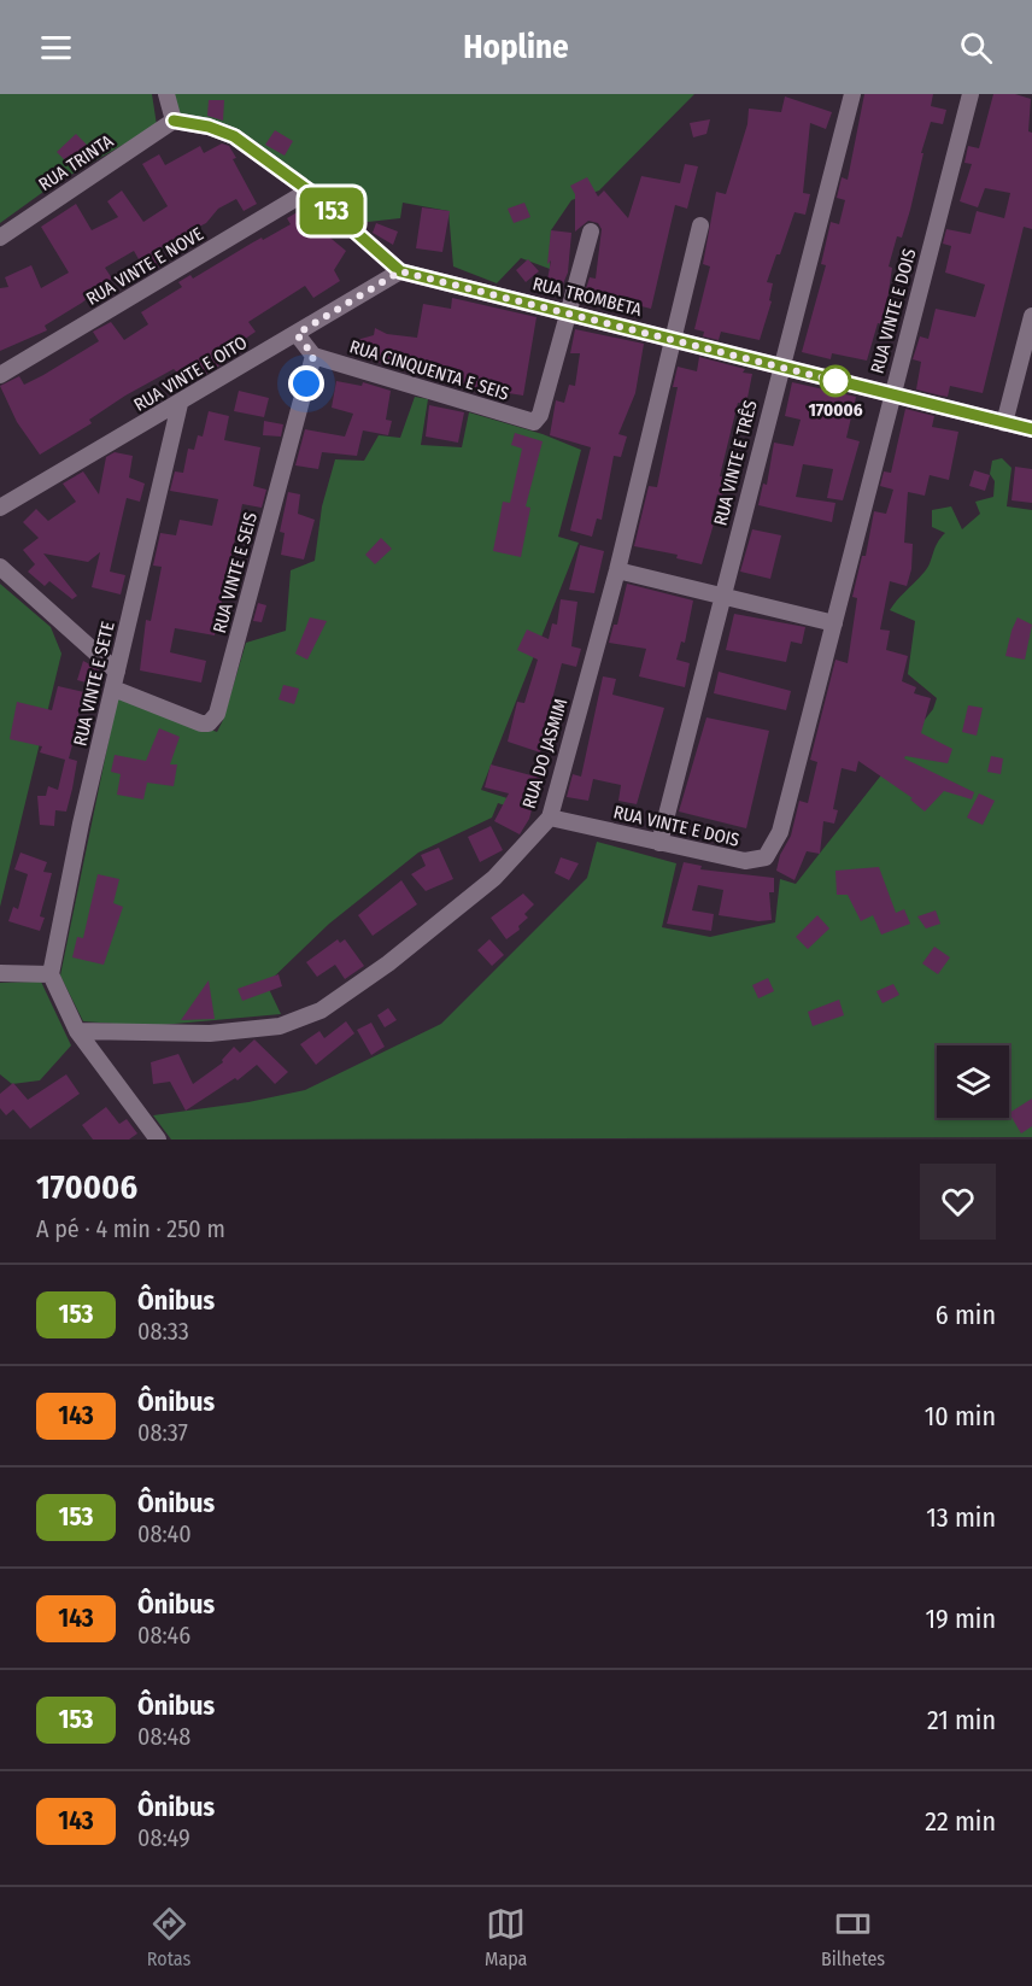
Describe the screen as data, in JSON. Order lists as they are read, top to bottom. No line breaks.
{"streets":{"street":["RUA TRINTA","RUA VINTE E NOVE","RUA TROMBETA","RUA VINTE E DOIS","RUA CINQUENTA E SEIS","RUA VINTE E OITO","RUA VINTE E TRÊS","RUA VINTE E SEIS","RUA VINTE E SETE","RUA DO JASMIM"]},"crossings":[["RUA TRINTA","RUA TROMBETA"],["RUA VINTE E NOVE","RUA TROMBETA"],["RUA TROMBETA","RUA VINTE E DOIS"],["RUA TROMBETA","RUA CINQUENTA E SEIS"],["RUA TROMBETA","RUA VINTE E OITO"],["RUA TROMBETA","RUA VINTE E TRÊS"],["RUA TROMBETA","RUA DO JASMIM"],["RUA VINTE E DOIS","RUA VINTE E TRÊS"],["RUA VINTE E DOIS","RUA DO JASMIM"],["RUA CINQUENTA E SEIS","RUA VINTE E SEIS"],["RUA VINTE E OITO","RUA VINTE E SETE"],["RUA VINTE E SEIS","RUA VINTE E SETE"]],"places":["170006"],"lines":["bus line 153"],"page":{"header":"Hopline","on_map":"153","heading":["170006","A pé · 4 min · 250 m"],"list":[{"mark":"153","name":"Ônibus","note":"08:33","value":"6 min"},{"mark":"143","name":"Ônibus","note":"08:37","value":"10 min"},{"mark":"153","name":"Ônibus","note":"08:40","value":"13 min"},{"mark":"143","name":"Ônibus","note":"08:46","value":"19 min"},{"mark":"153","name":"Ônibus","note":"08:48","value":"21 min"},{"mark":"143","name":"Ônibus","note":"08:49","value":"22 min"}],"tabs":["Rotas","Mapa","Bilhetes"]}}
